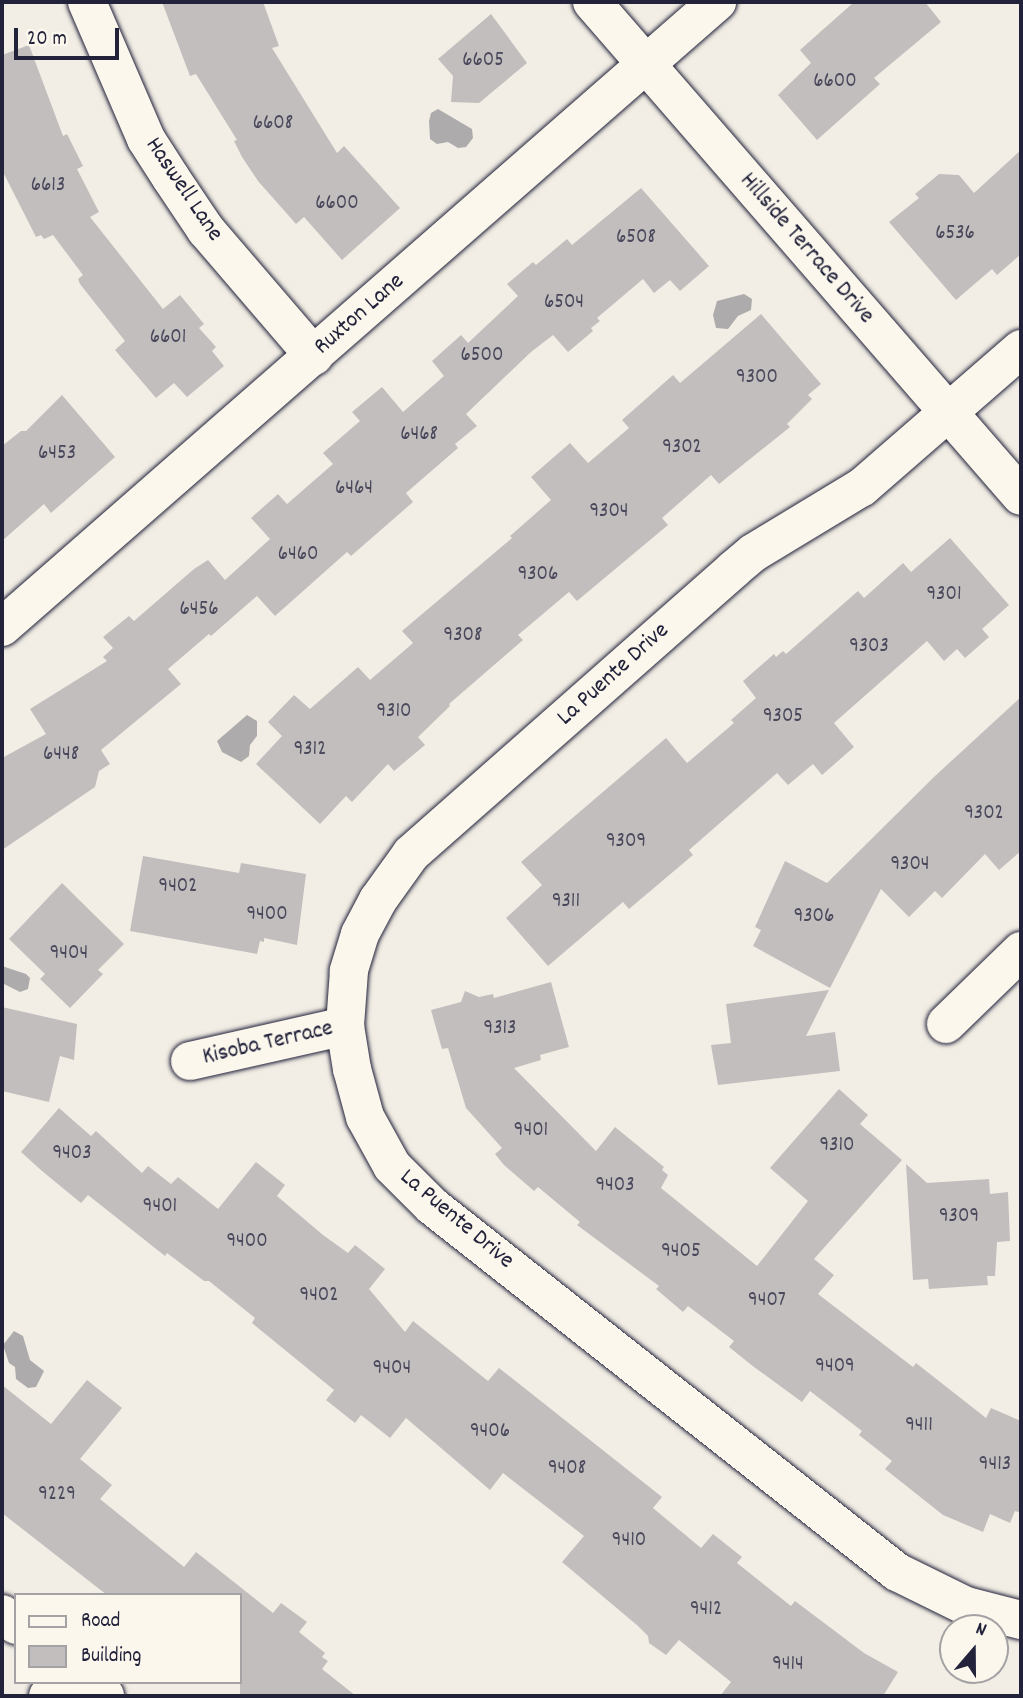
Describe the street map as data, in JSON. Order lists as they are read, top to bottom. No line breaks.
{"streets":{"street":["Haswell Lane","Hillside Terrace Drive","Ruxton Lane","La Puente Drive","Kisoba Terrace"]},"crossings":[["Haswell Lane","Ruxton Lane"],["Hillside Terrace Drive","Ruxton Lane"],["Hillside Terrace Drive","La Puente Drive"],["La Puente Drive","Kisoba Terrace"]],"house_numbers":["6605","6600","6608","6613","6600","6536","6508","6504","6601","6500","9300","6468","9302","6453","6464","9304","6460","9306","9301","6456","9308","9303","9310","9305","9312","6448","9302","9309","9304","9402","9311","9400","9306","9404","9313","9401","9310","9403","9403","9401","9309","9400","9405","9402","9407","9409","9404","9411","9406","9413","9408","9229","9410","9412","9414"],"legend":["Road","Building"],"scale_bar":"20 m","north":"top"}
